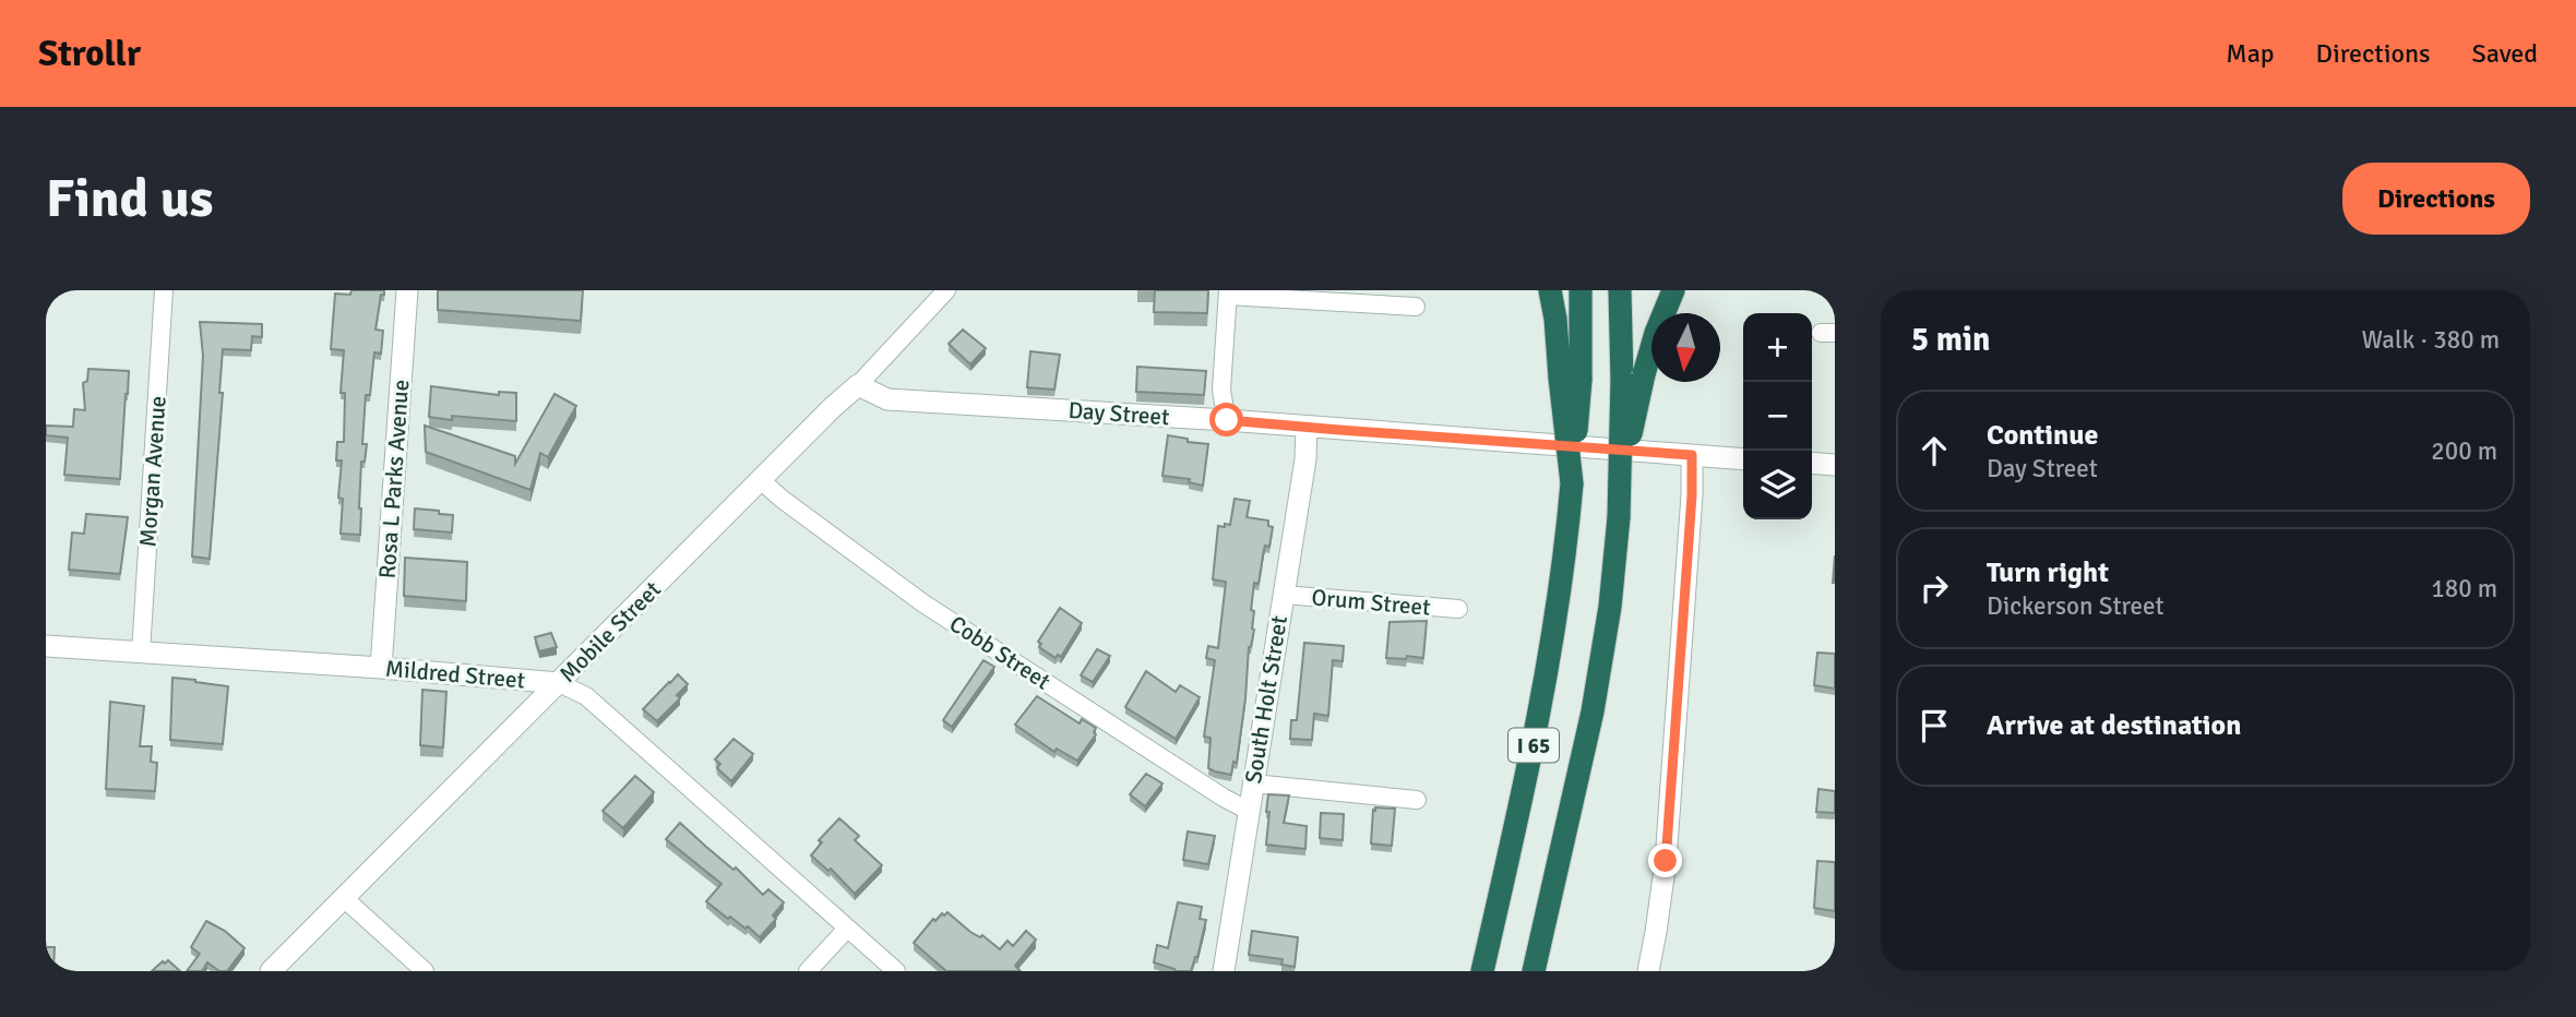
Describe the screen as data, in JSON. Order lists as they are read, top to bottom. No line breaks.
{"streets":{"highway":["I 65"],"street":["Day Street","Morgan Avenue","Rosa L Parks Avenue","Orum Street","Mobile Street","Cobb Street","Mildred Street","South Holt Street"]},"crossings":[["Day Street","Mobile Street"],["Day Street","South Holt Street"],["Morgan Avenue","Mildred Street"],["Rosa L Parks Avenue","Mildred Street"],["Orum Street","South Holt Street"],["Mobile Street","Cobb Street"],["Mobile Street","Mildred Street"],["Cobb Street","South Holt Street"]],"north":"bottom","page":{"header":"Strollr","nav":["Map","Directions","Saved"],"buttons":"Directions","title":"Find us","heading":["5 min","Walk · 380 m"],"map_buttons":["+","−"],"list":[["Continue","Day Street","200 m"],["Turn right","Dickerson Street","180 m"],"Arrive at destination"]}}
